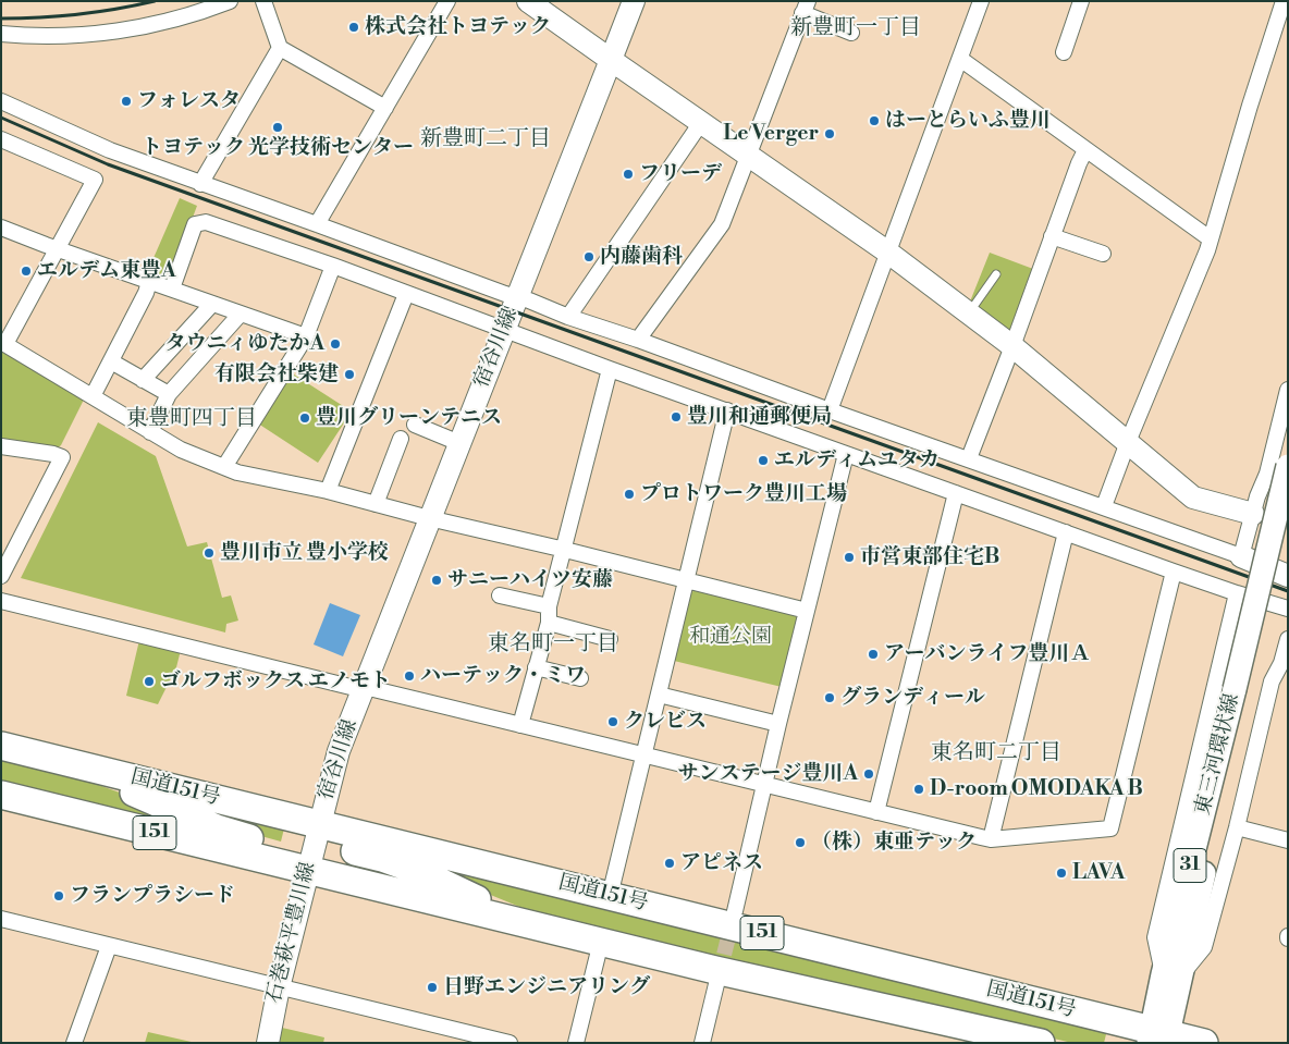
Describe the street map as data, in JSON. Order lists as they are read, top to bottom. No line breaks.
{"streets":{"highway":["国道151号","151"],"main road":["宿谷川線","東三河環状線","31","石巻萩平豊川線"]},"crossings":[["宿谷川線","国道151号"],["宿谷川線","石巻萩平豊川線"],["東三河環状線","国道151号"],["国道151号","石巻萩平豊川線"]],"districts":["新豊町一丁目","新豊町二丁目","東豊町四丁目","東名町一丁目","東名町二丁目"],"parks":["和通公園"],"places":["株式会社トヨテック","フォレスタ","はーとらいふ豊川","トヨテック 光学技術センター","Le Verger","フリーデ","内藤歯科","エルデム東豊A","タウニィゆたかA","有限会社柴建","豊川和通郵便局","豊川グリーンテニス","エルディムユタカ","プロトワーク豊川工場","豊川市立 豊小学校","市営東部住宅B","サニーハイツ安藤","アーバンライフ豊川Ａ","ハーテック・ミワ","ゴルフボックス エノモト","グランディール","クレビス","サンステージ豊川A","D-room OMODAKA B","（株）東亜テック","アピネス","LAVA","フランプラシード","日野エンジニアリング"]}
